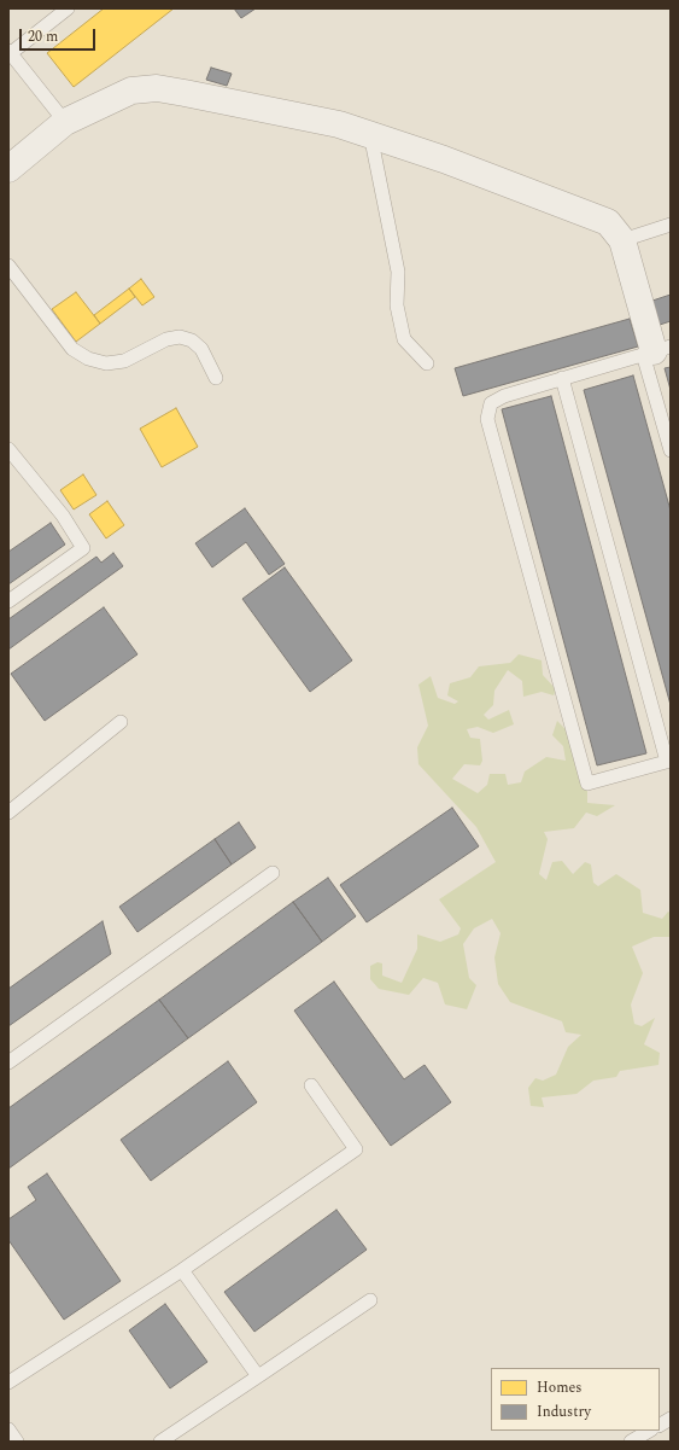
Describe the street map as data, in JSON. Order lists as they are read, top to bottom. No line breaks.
{"legend":["Homes","Industry"],"scale_bar":"20 m"}
